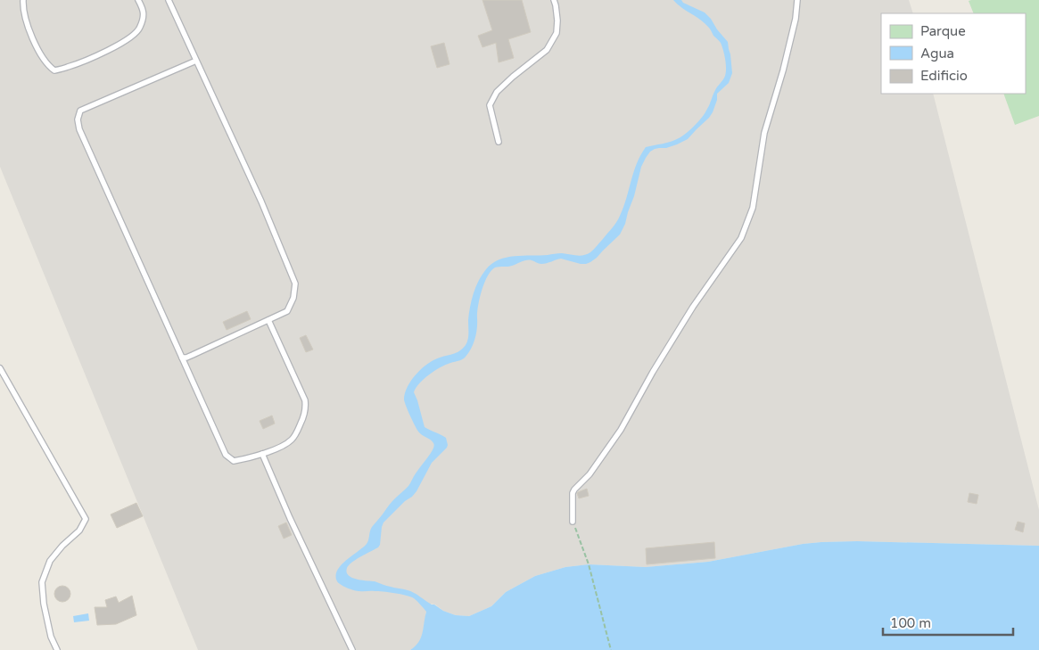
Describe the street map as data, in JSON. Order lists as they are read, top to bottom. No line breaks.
{"legend":["Parque","Agua","Edificio"],"scale_bar":"100 m"}
